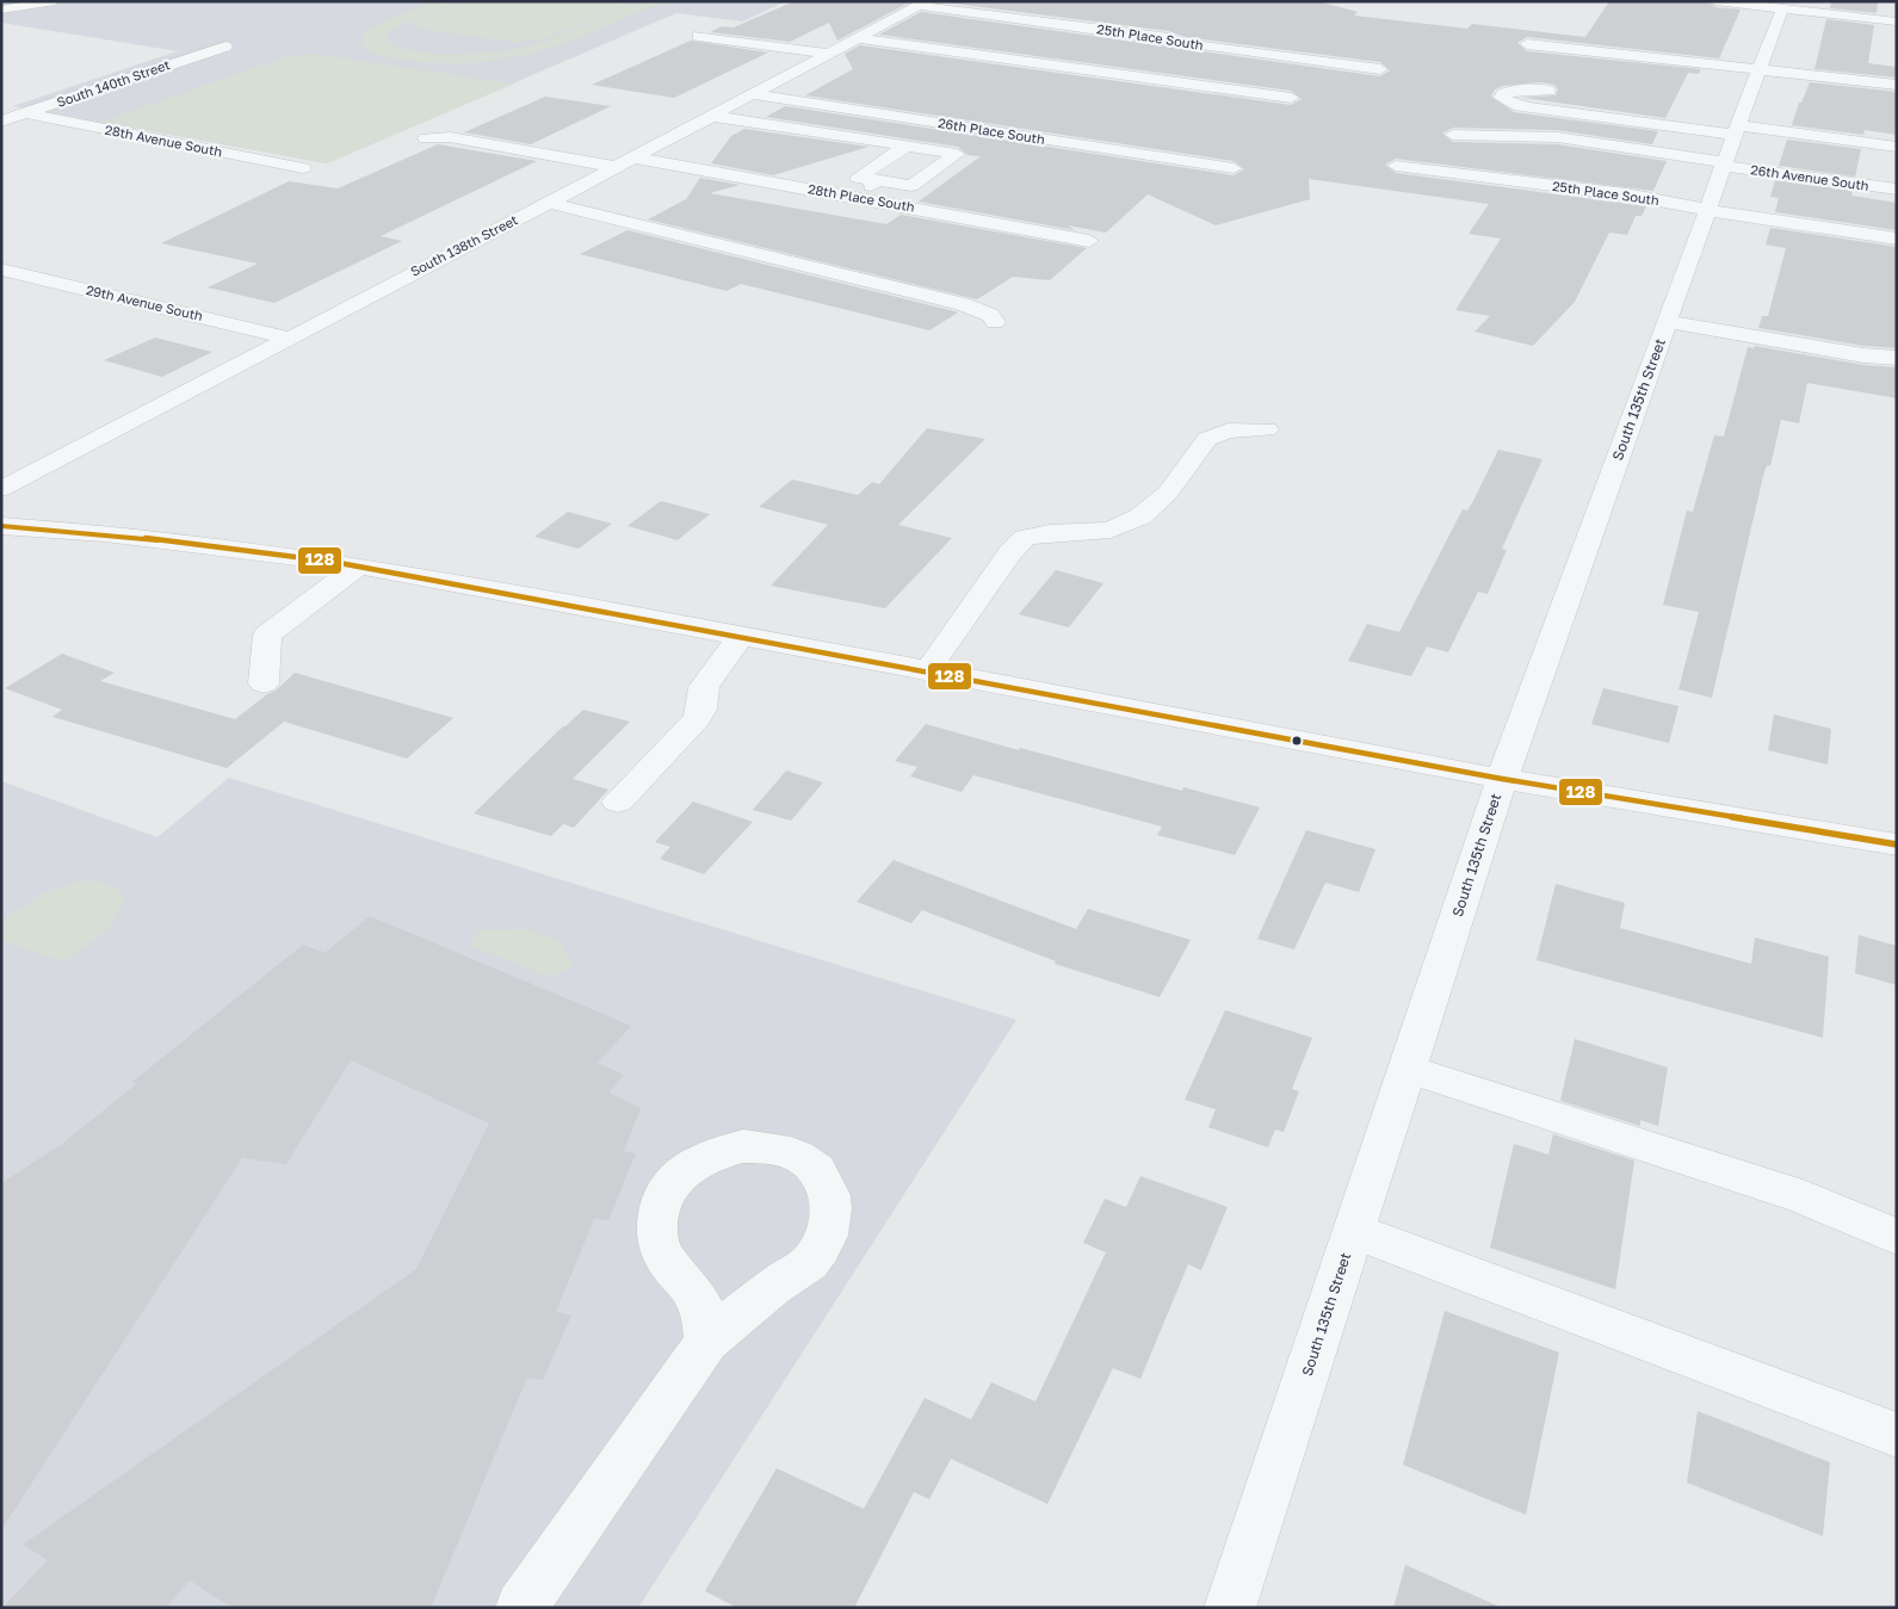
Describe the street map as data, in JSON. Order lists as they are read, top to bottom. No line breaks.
{"streets":{"street":["25th Place South","South 140th Street","26th Place South","28th Avenue South","26th Avenue South","28th Place South","South 138th Street","29th Avenue South","South 135th Street"]},"crossings":[["25th Place South","South 138th Street"],["25th Place South","South 135th Street"],["South 140th Street","28th Avenue South"],["26th Place South","South 138th Street"],["26th Avenue South","South 135th Street"],["28th Place South","South 138th Street"],["South 138th Street","29th Avenue South"]],"lines":["transit line 128"]}
